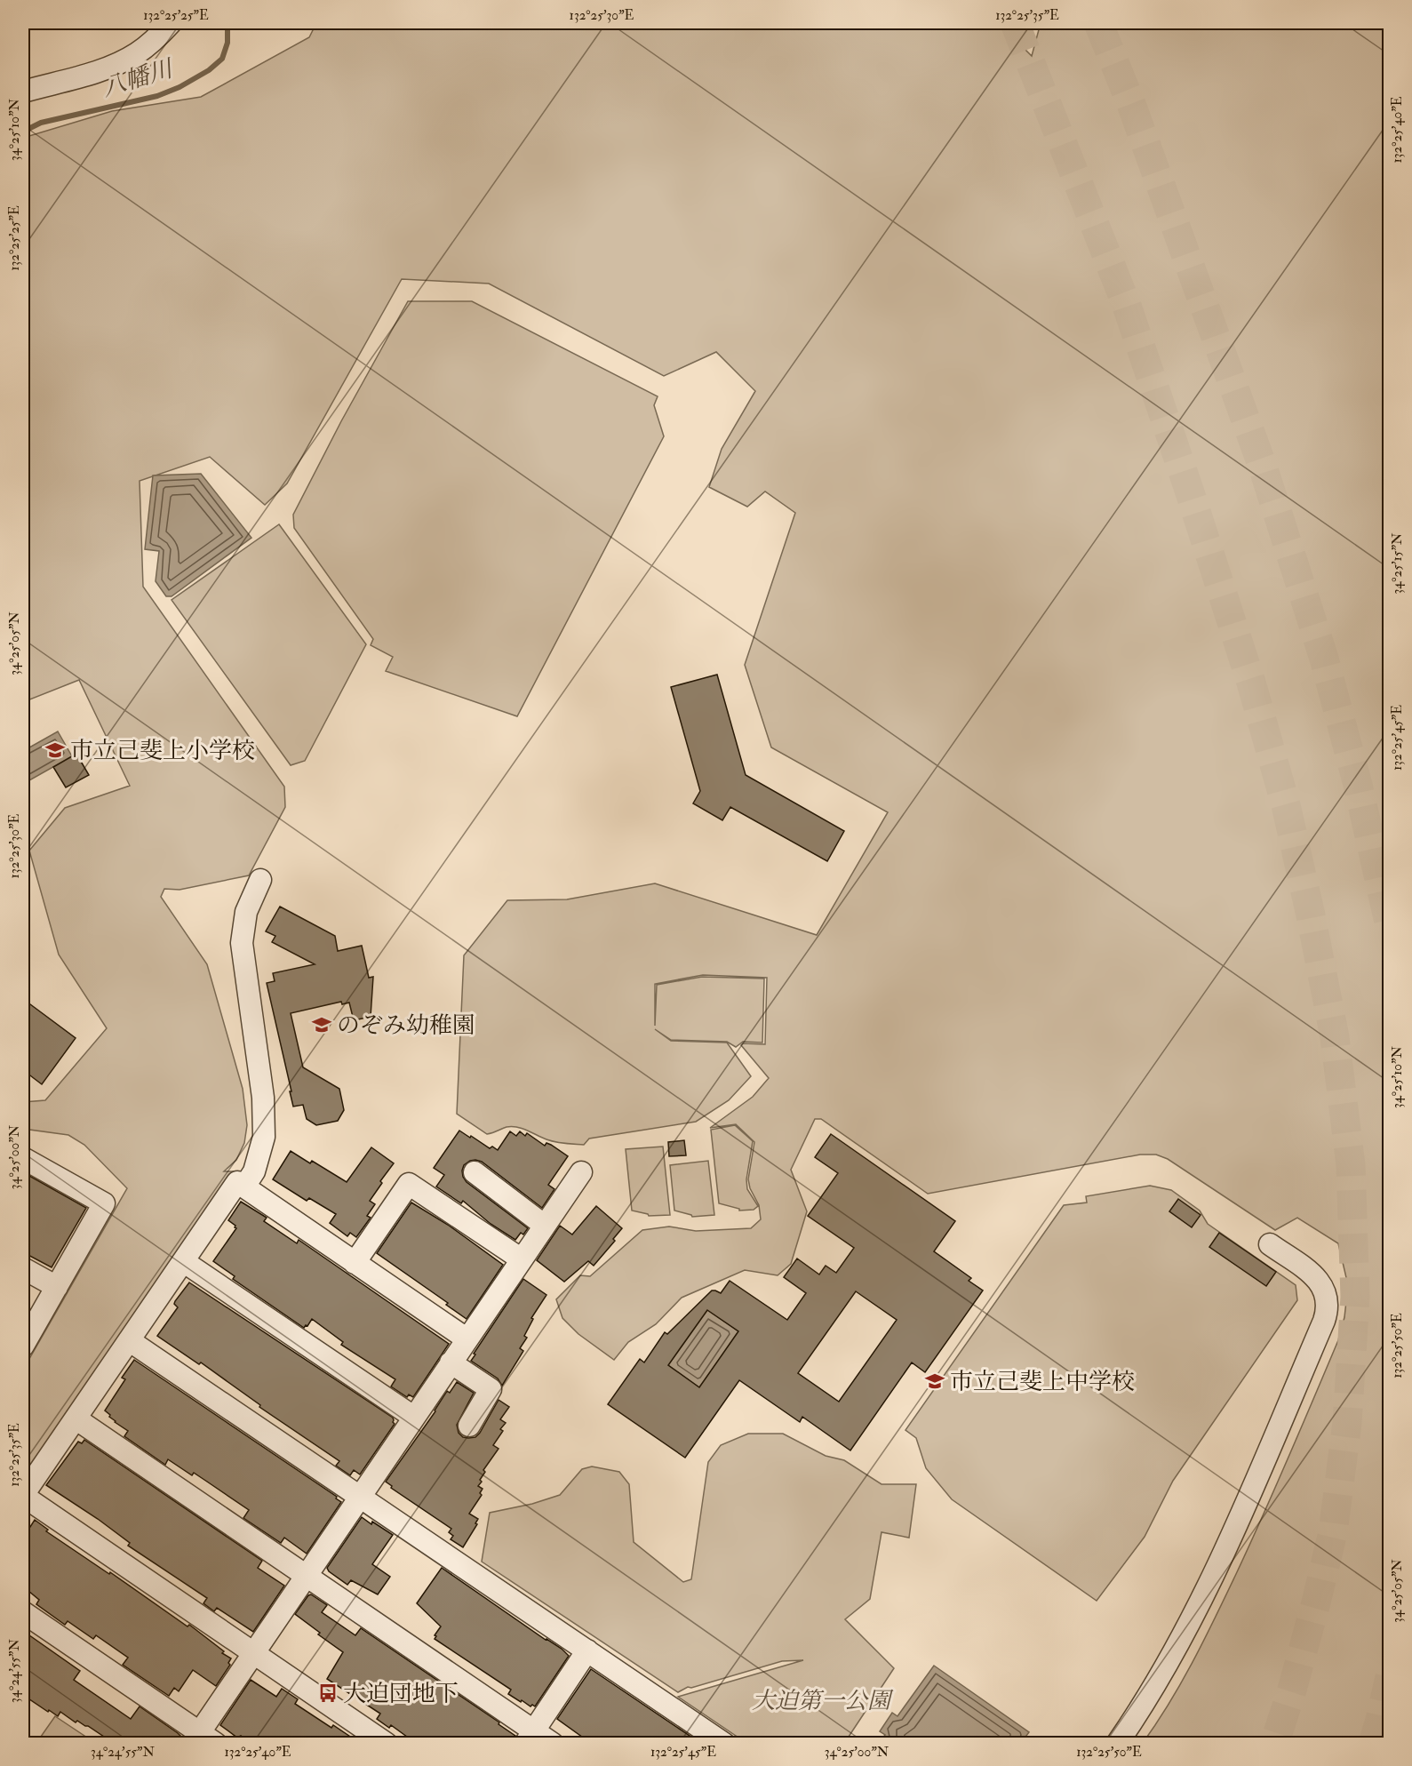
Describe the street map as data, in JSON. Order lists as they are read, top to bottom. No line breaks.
{"water":["八幡川"],"parks":["大迫第一公園"],"places":{"school or university":["市立己斐上小学校","のぞみ幼稚園","市立己斐上中学校"],"bus stop":["大迫団地下"]},"coordinates":["132°25'25\"E","132°25'30\"E","132°25'35\"E","132°25'40\"E","34°25'10\"N","34°25'15\"N","34°25'05\"N","132°25'45\"E","34°25'00\"N","132°25'50\"E","34°24'55\"N"]}
